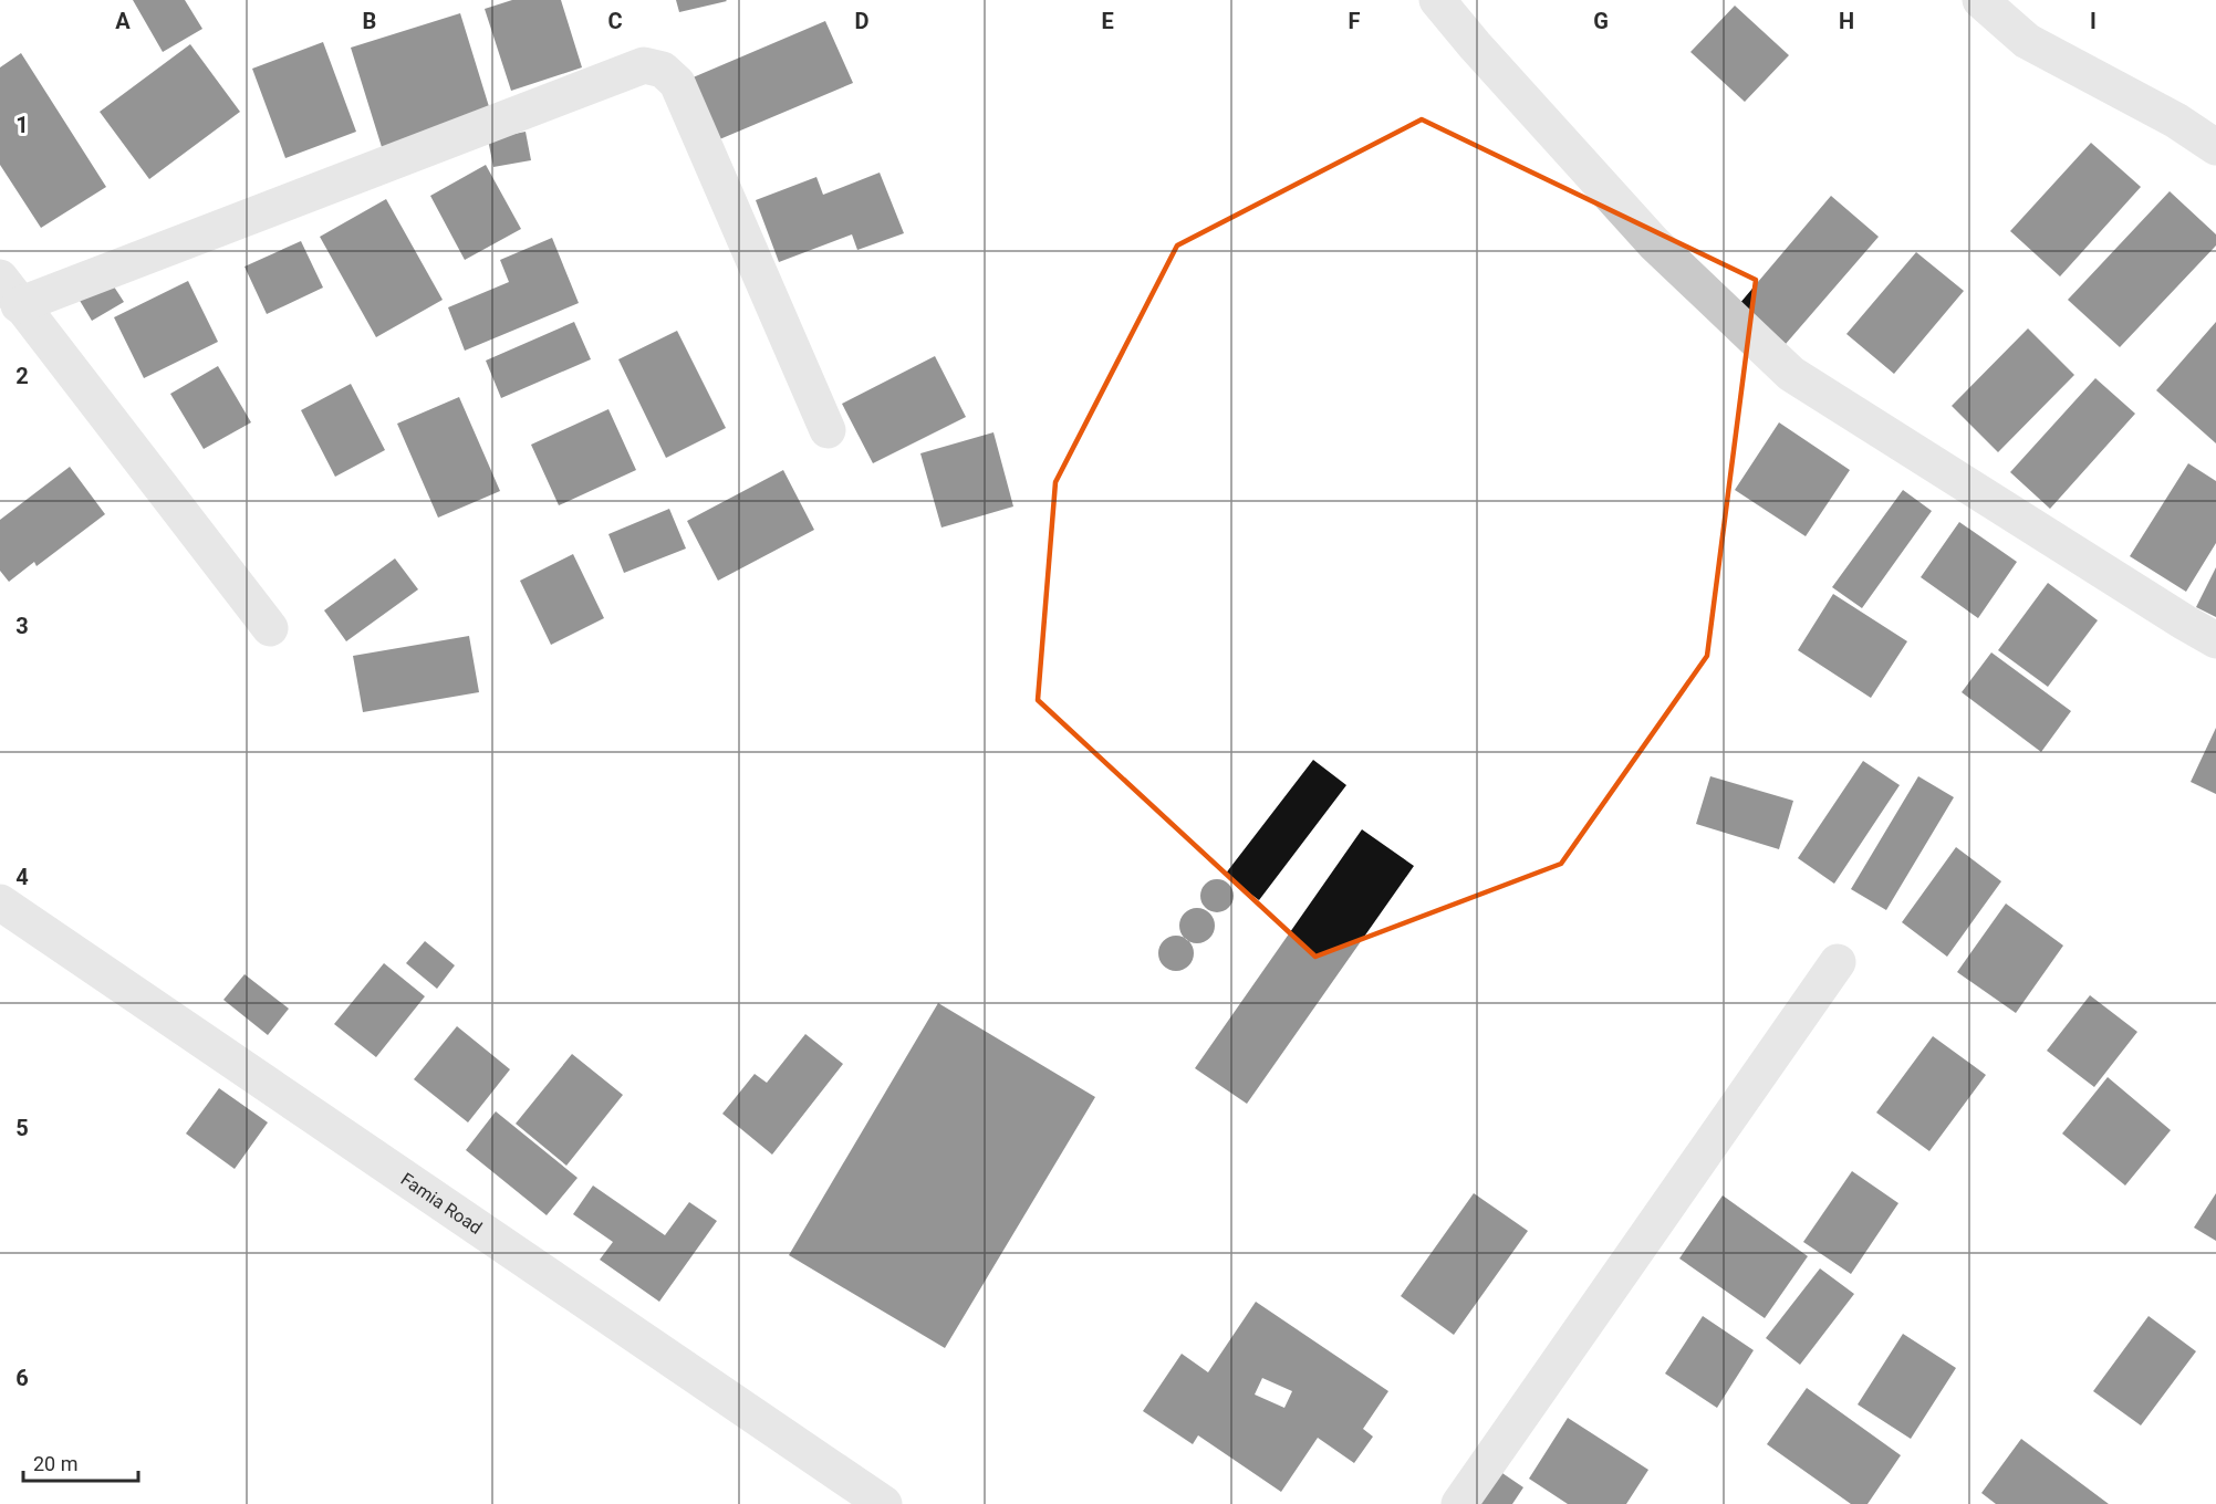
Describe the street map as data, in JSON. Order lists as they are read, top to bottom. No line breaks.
{"streets":{"street":["Famia Road"]},"scale_bar":"20 m","grid":{"columns":["A","B","C","D","E","F","G","H","I"],"rows":["1","2","3","4","5","6"]}}
